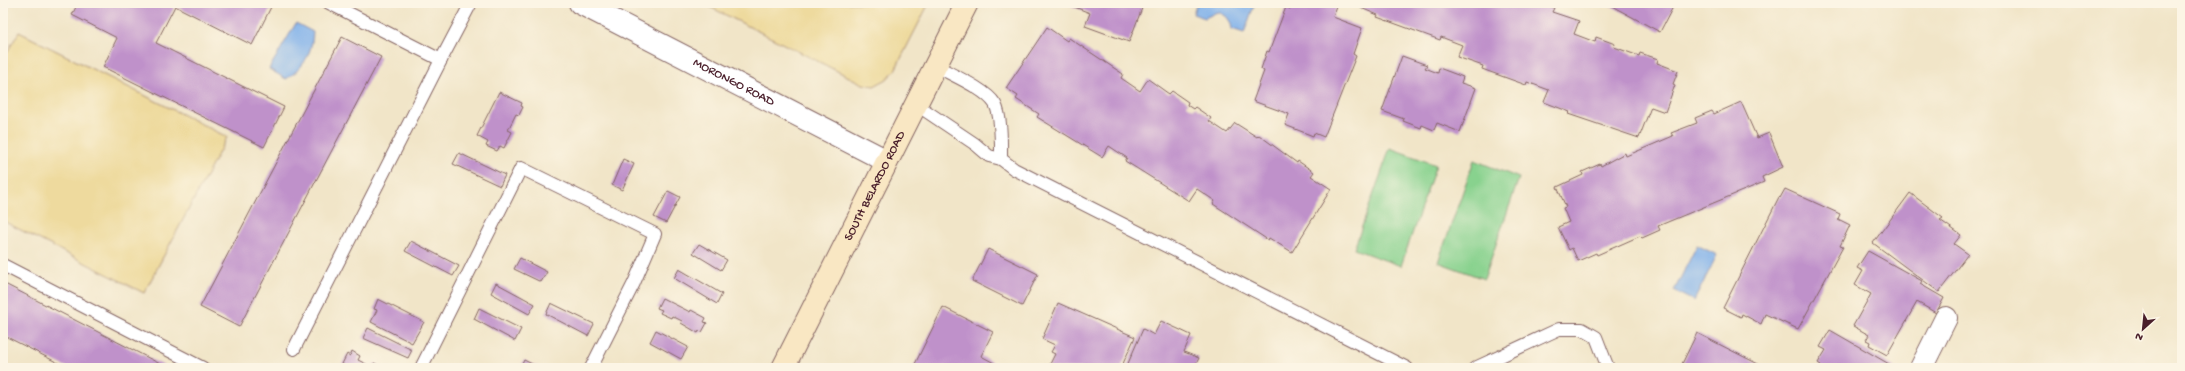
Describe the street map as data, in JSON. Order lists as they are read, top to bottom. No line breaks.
{"streets":{"street":["MORONGO ROAD","SOUTH BELARDO ROAD"]},"crossings":[["MORONGO ROAD","SOUTH BELARDO ROAD"]],"north":"bottom left"}
